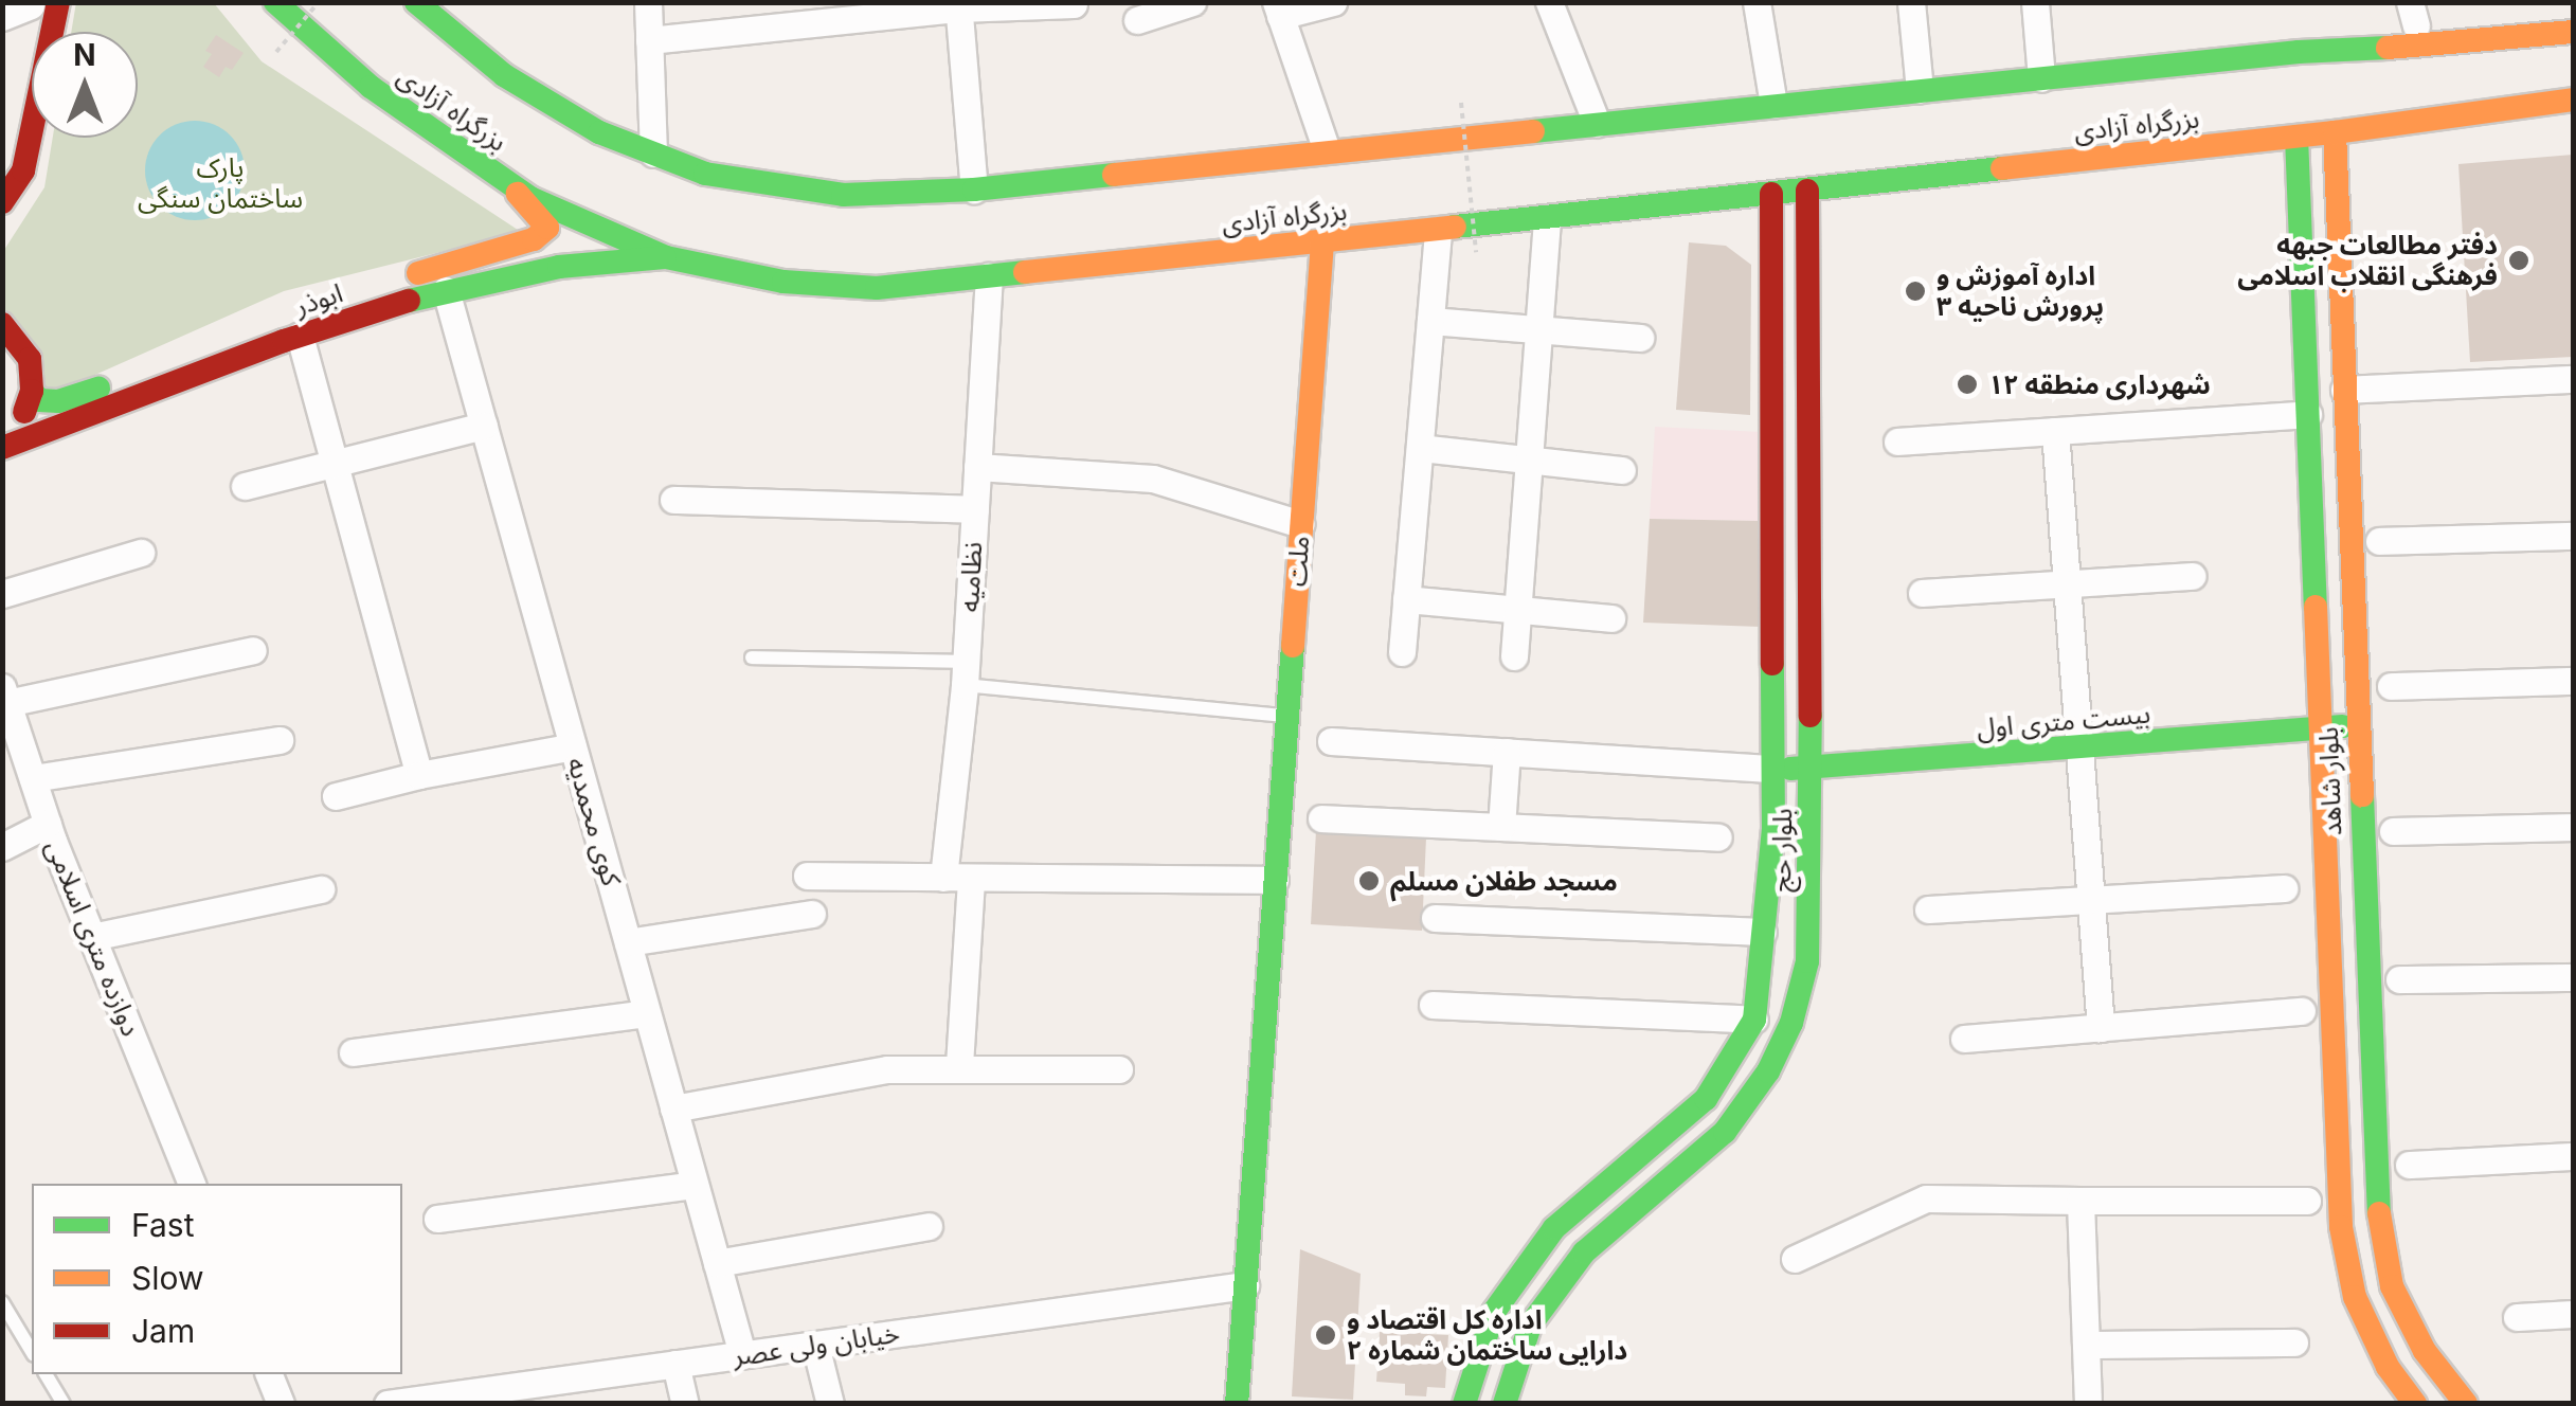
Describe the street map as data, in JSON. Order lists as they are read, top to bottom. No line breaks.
{"streets":{"main road":["بزرگراه آزادی","ابوذر","ملت","بیست متری اول","بلوار شاهد","بلوار حج"],"street":["نظامیه","کوی محمدیه","دوازده متری اسلامی","خیابان ولی عصر"]},"crossings":[["بزرگراه آزادی","ابوذر"],["بزرگراه آزادی","ملت"],["بزرگراه آزادی","نظامیه"],["بزرگراه آزادی","بلوار شاهد"],["بزرگراه آزادی","بلوار حج"],["ابوذر","کوی محمدیه"],["ملت","خیابان ولی عصر"],["بیست متری اول","بلوار شاهد"],["بیست متری اول","بلوار حج"],["کوی محمدیه","خیابان ولی عصر"]],"parks":["پارک ساختمان سنگی"],"places":["دفتر مطالعات جبهه فرهنگی انقلاب اسلامی","اداره آموزش و پرورش ناحیه ۳","شهرداری منطقه ۱۲","مسجد طفلان مسلم","اداره کل اقتصاد و دارایی ساختمان شماره ۲"],"legend":["Fast","Slow","Jam"],"north":"top"}
